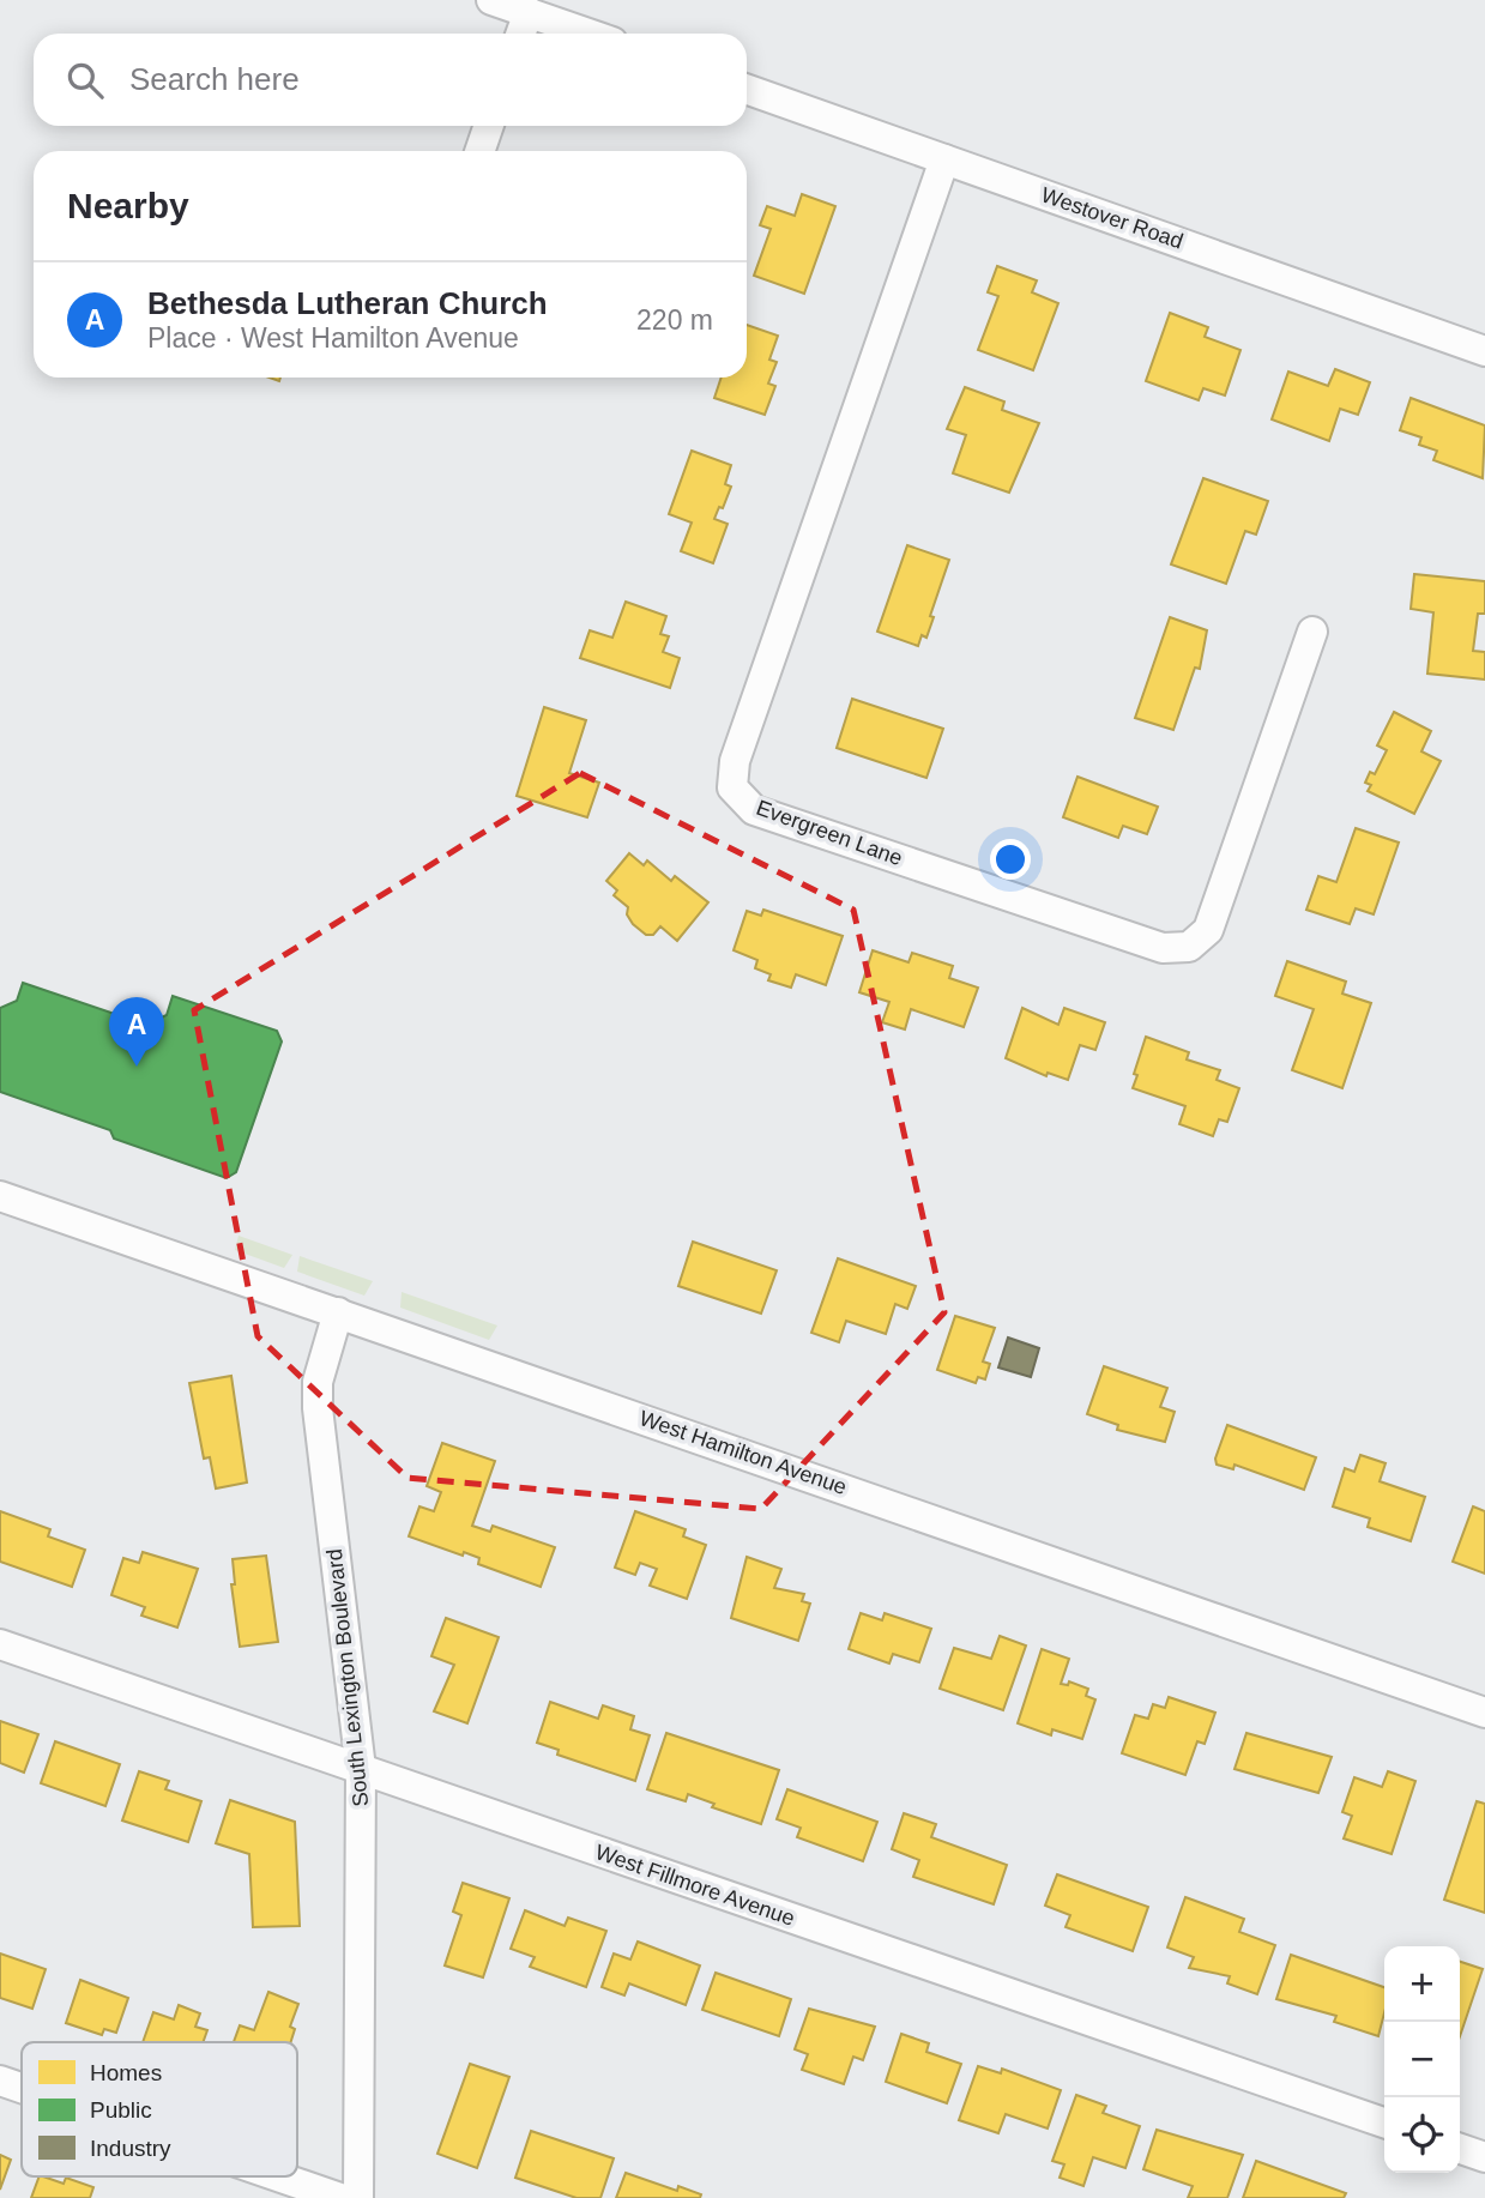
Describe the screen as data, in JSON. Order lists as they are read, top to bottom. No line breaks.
{"streets":{"street":["Westover Road","Evergreen Lane","West Hamilton Avenue","South Lexington Boulevard","West Fillmore Avenue"]},"crossings":[["Westover Road","Evergreen Lane"],["West Hamilton Avenue","South Lexington Boulevard"],["South Lexington Boulevard","West Fillmore Avenue"]],"legend":["Homes","Public","Industry"],"page":{"search":"Search here","heading":"Nearby","list":[{"mark":"A","name":"Bethesda Lutheran Church","note":"Place · West Hamilton Avenue","value":"220 m"}],"pins":"A","map_buttons":["+","−"]}}
